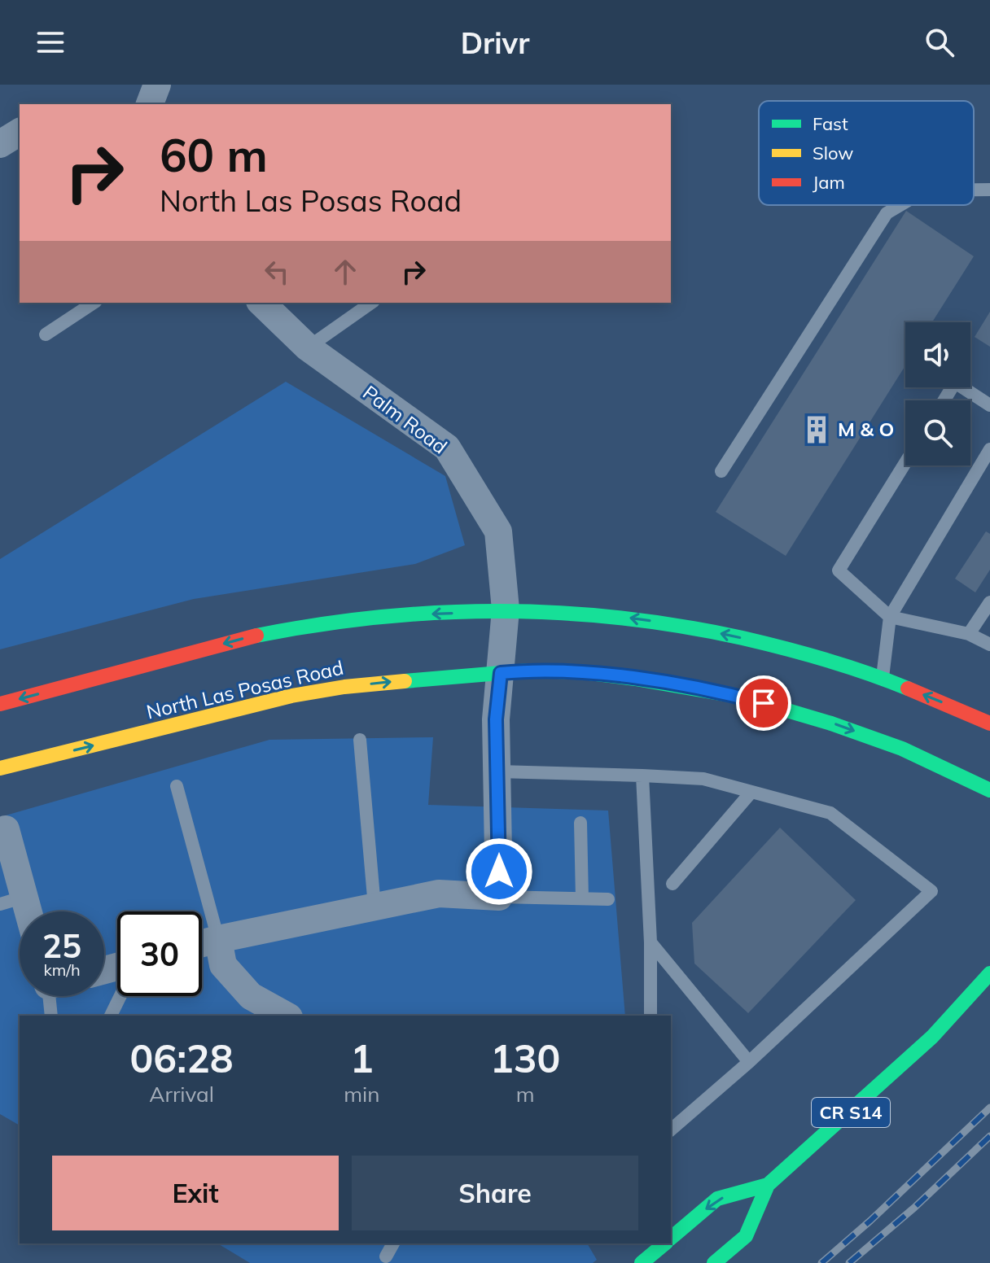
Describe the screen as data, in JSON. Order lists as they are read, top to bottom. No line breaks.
{"streets":{"main road":["North Las Posas Road","CR S14"],"street":["Palm Road"]},"crossings":[["Palm Road","North Las Posas Road"]],"places":{"building":["M & O"]},"legend":["Fast","Slow","Jam"],"page":{"header":"Drivr","turn":["60 m","North Las Posas Road"],"speed":"25 km/h","limit":"30","eta":["06:28","Arrival","1","min","130","m"],"buttons":["Exit","Share"]}}
